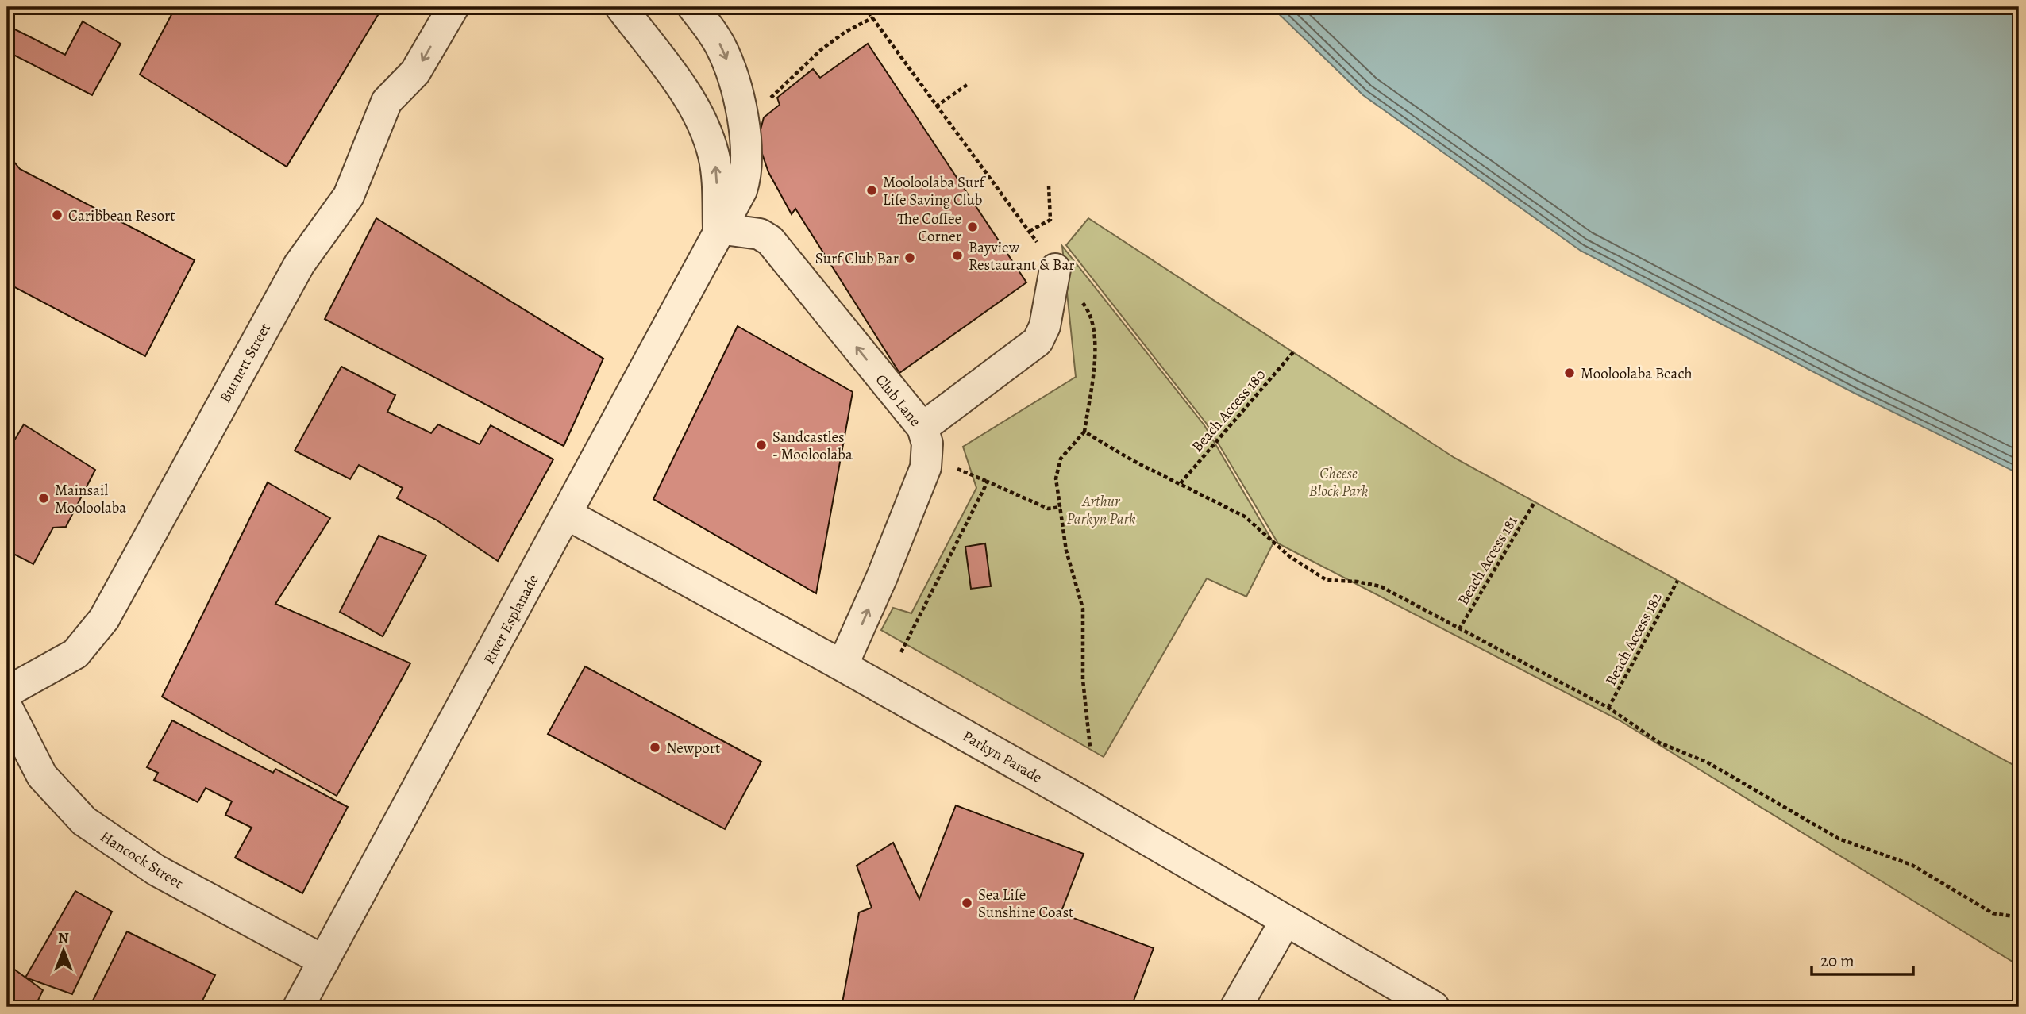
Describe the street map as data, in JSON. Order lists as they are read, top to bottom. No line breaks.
{"streets":{"street":["Burnett Street","Club Lane","River Esplanade","Parkyn Parade","Hancock Street"],"path":["Beach Access 180","Beach Access 181","Beach Access 182"]},"crossings":[["Club Lane","River Esplanade"],["Club Lane","Parkyn Parade"],["River Esplanade","Parkyn Parade"],["River Esplanade","Hancock Street"]],"one_way":["Burnett Street","Club Lane"],"parks":["Cheese Block Park","Arthur Parkyn Park"],"places":["Mooloolaba Surf Life Saving Club","Caribbean Resort","The Coffee Corner","Bayview Restaurant & Bar","Surf Club Bar","Mooloolaba Beach","Sandcastles - Mooloolaba","Mainsail Mooloolaba","Newport","Sea Life Sunshine Coast"],"scale_bar":"20 m","north":"top"}
